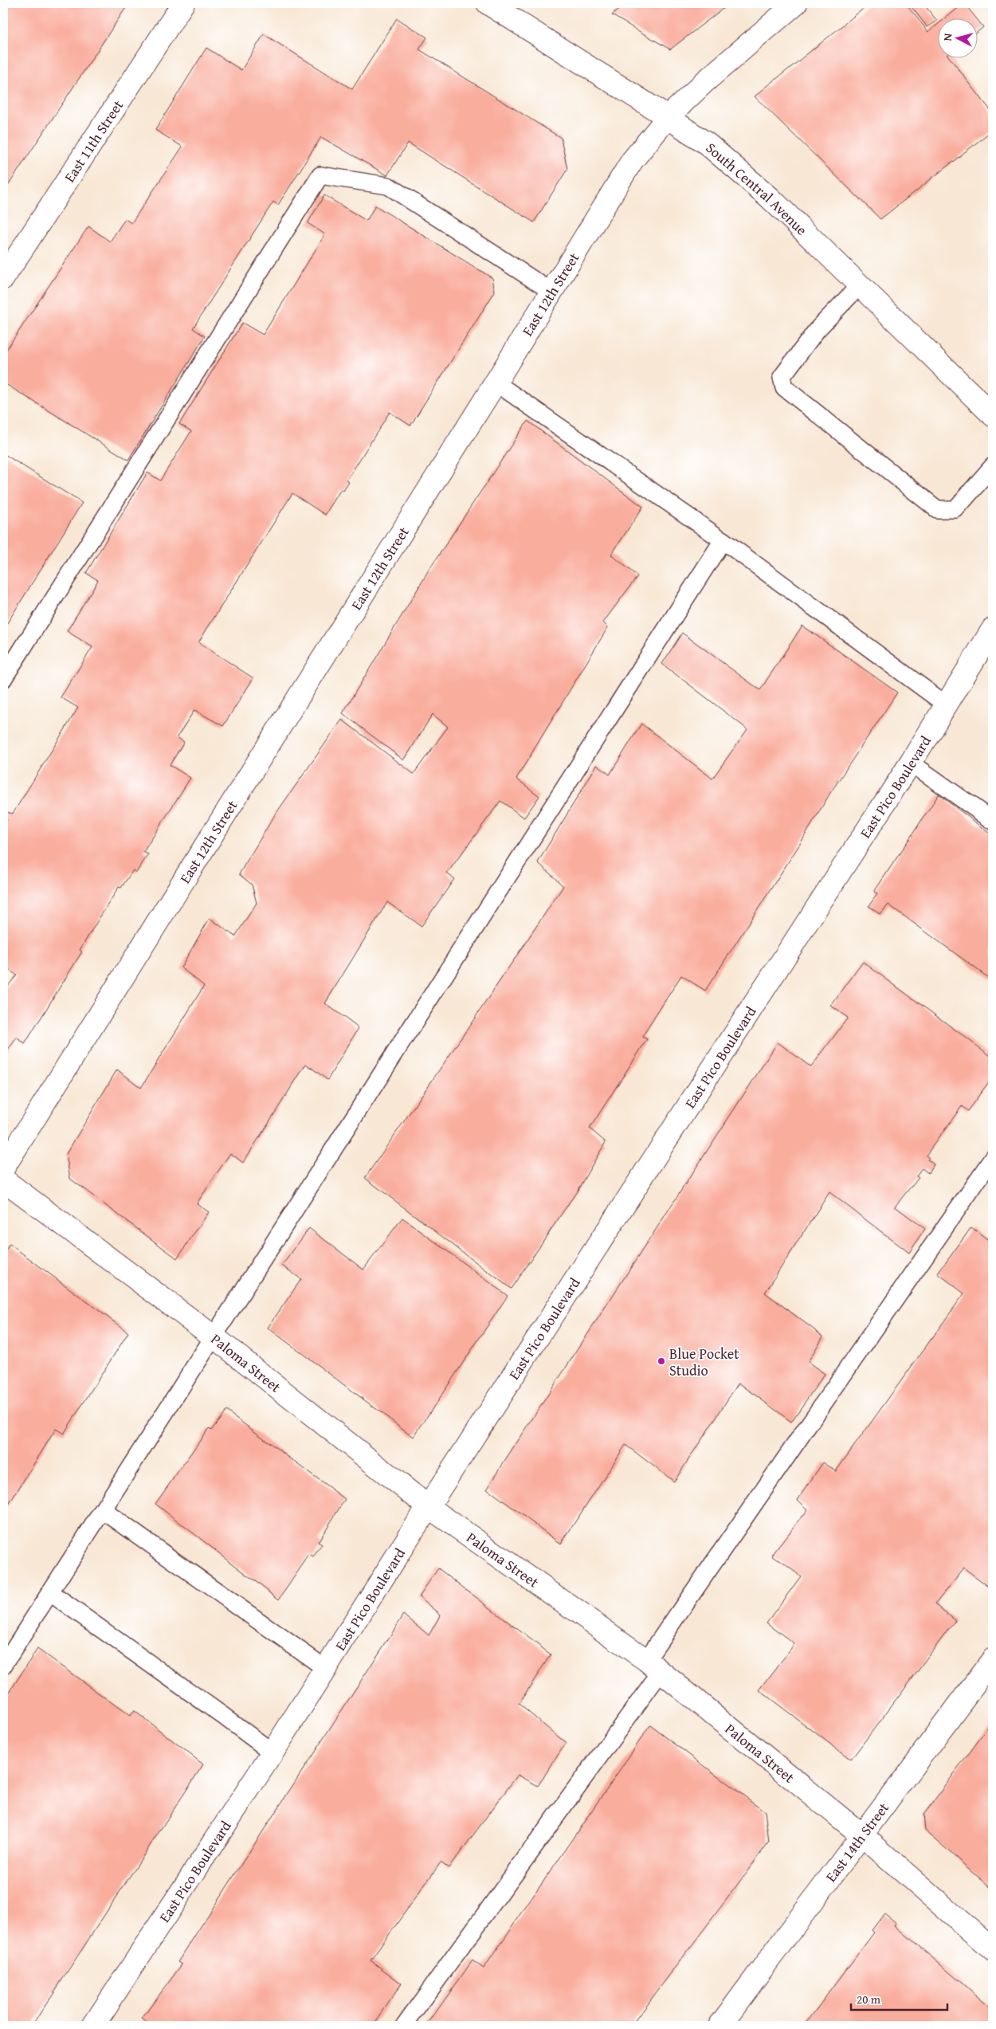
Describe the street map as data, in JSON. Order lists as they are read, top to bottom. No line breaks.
{"streets":{"street":["East 11th Street","South Central Avenue","East 12th Street","East Pico Boulevard","Paloma Street","East 14th Street"]},"crossings":[["South Central Avenue","East 12th Street"],["East Pico Boulevard","Paloma Street"],["Paloma Street","East 14th Street"]],"places":["Blue Pocket Studio"],"scale_bar":"20 m","north":"left"}
